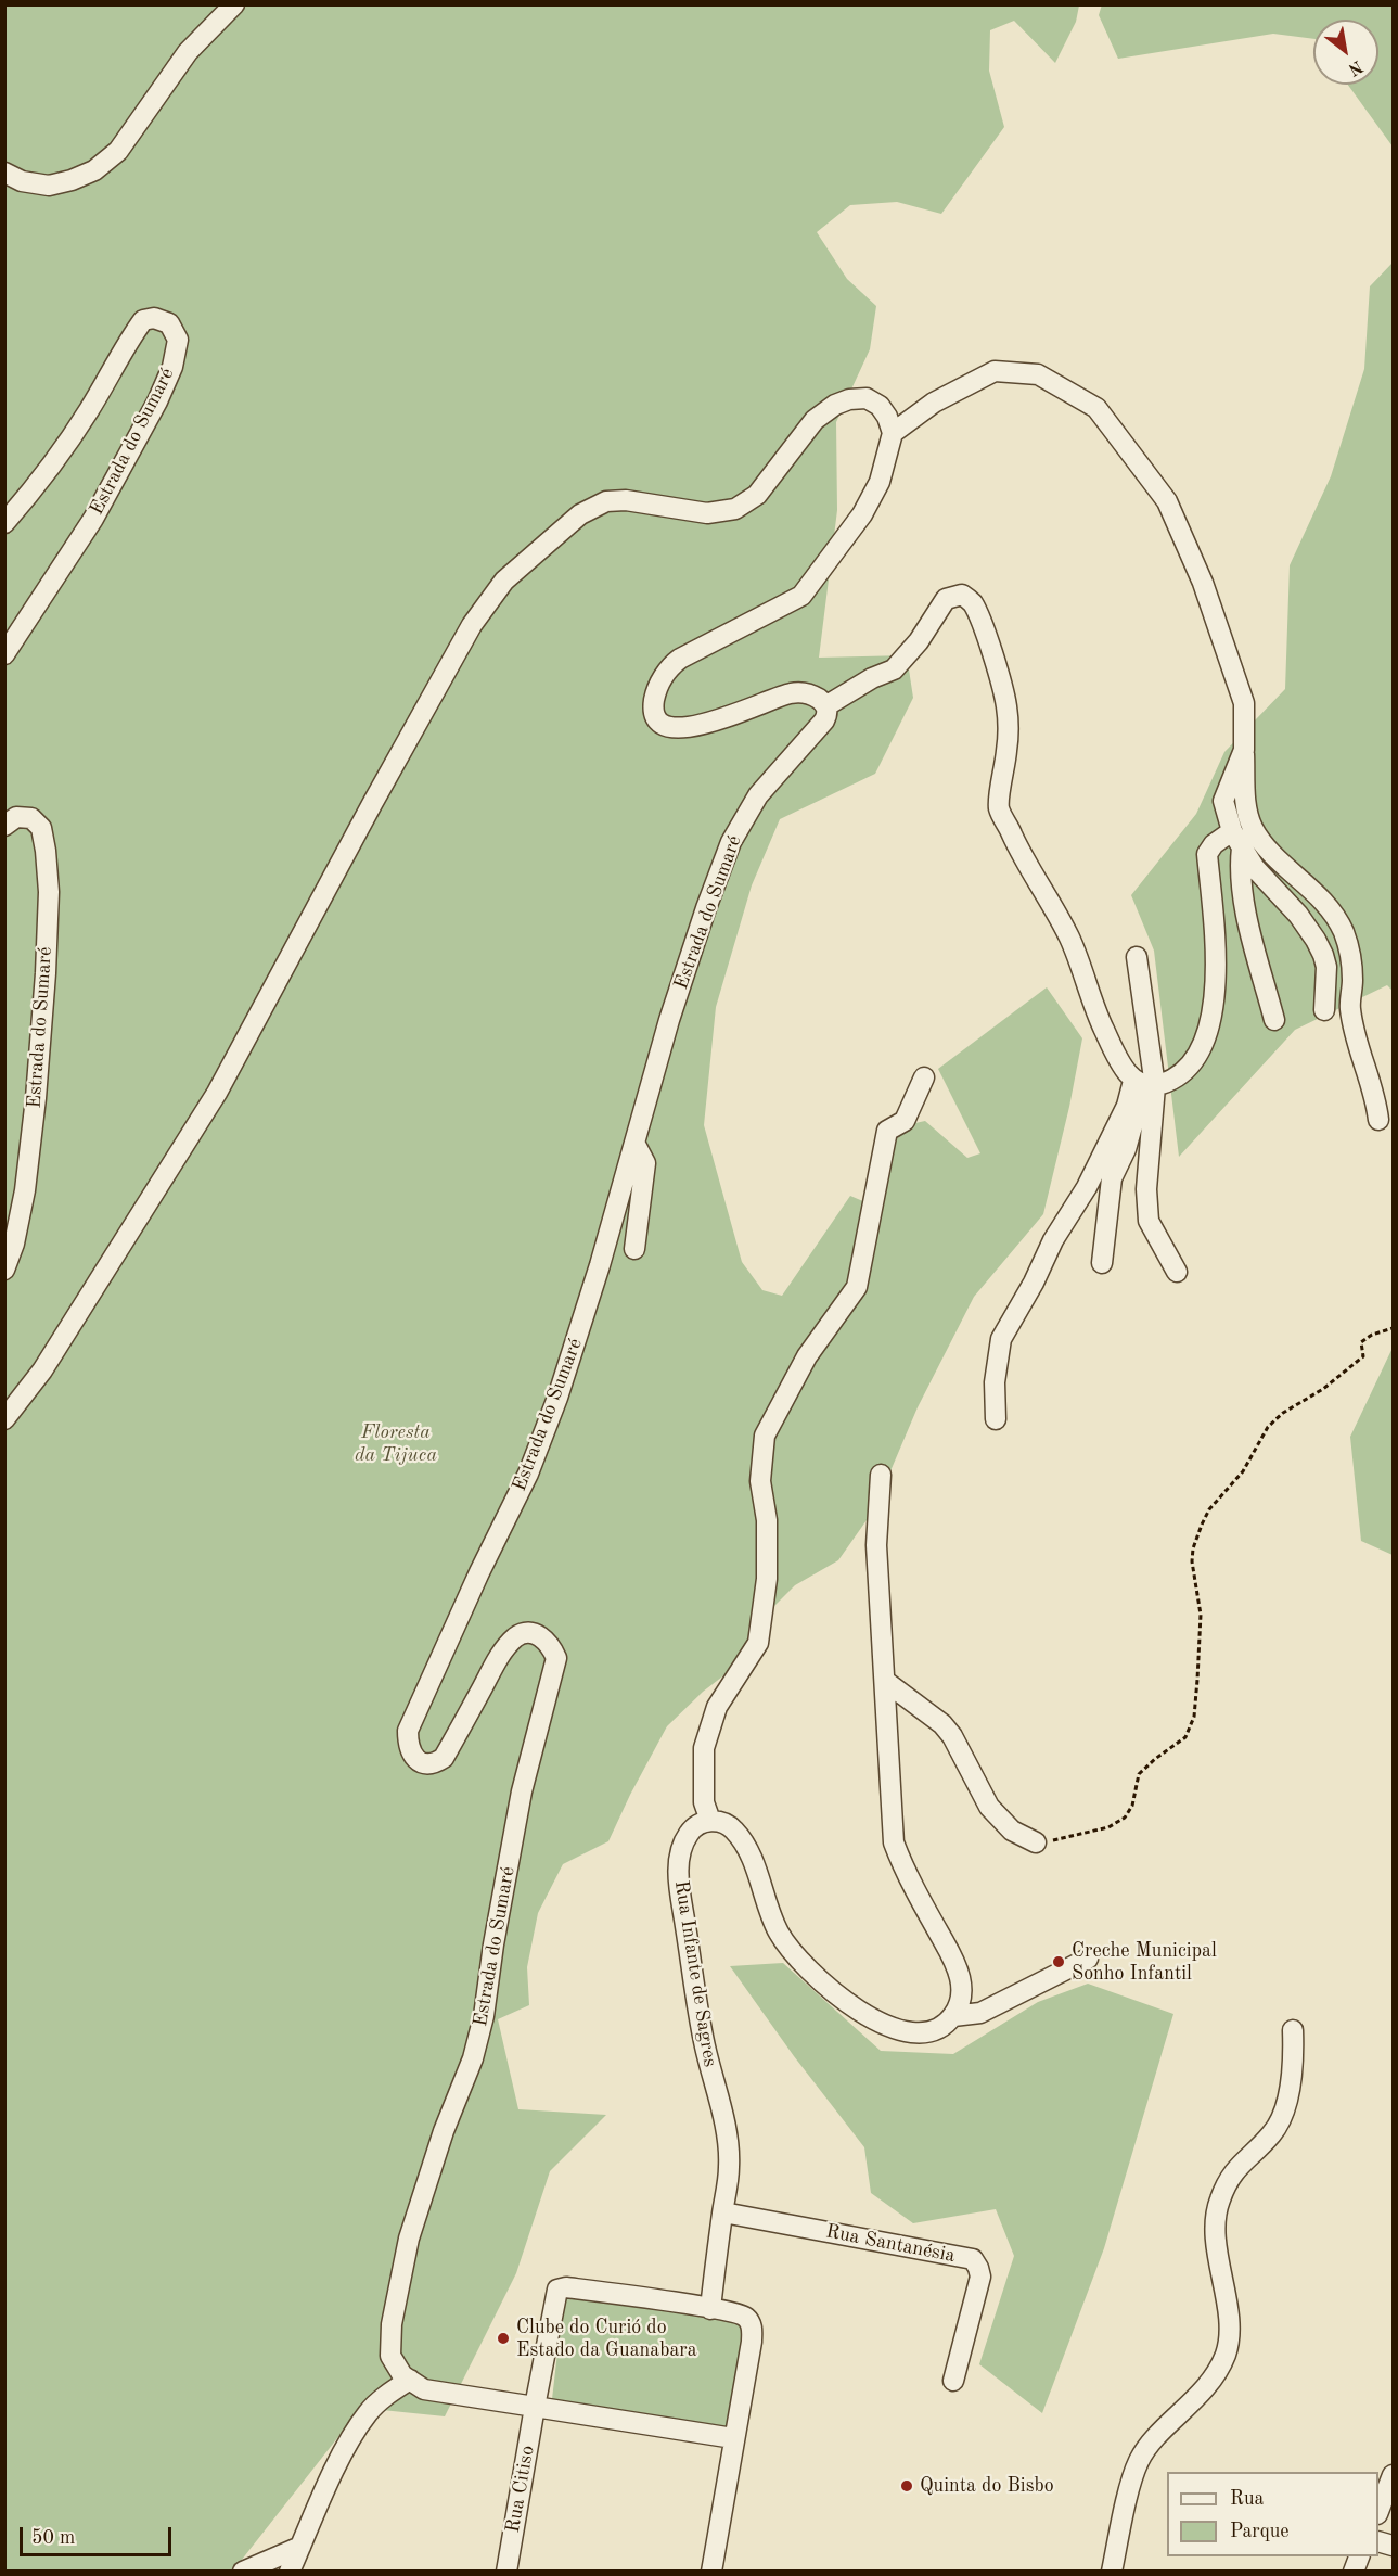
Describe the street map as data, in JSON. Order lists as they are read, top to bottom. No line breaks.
{"streets":{"street":["Estrada do Sumaré","Rua Infante de Sagres","Rua Santanésia","Rua Citiso"]},"crossings":[["Estrada do Sumaré","Rua Citiso"],["Rua Infante de Sagres","Rua Santanésia"],["Rua Infante de Sagres","Rua Citiso"]],"parks":["Floresta da Tijuca"],"places":["Creche Municipal Sonho Infantil","Clube do Curió do Estado da Guanabara","Quinta do Bisbo"],"legend":["Rua","Parque"],"scale_bar":"50 m","north":"bottom right"}
